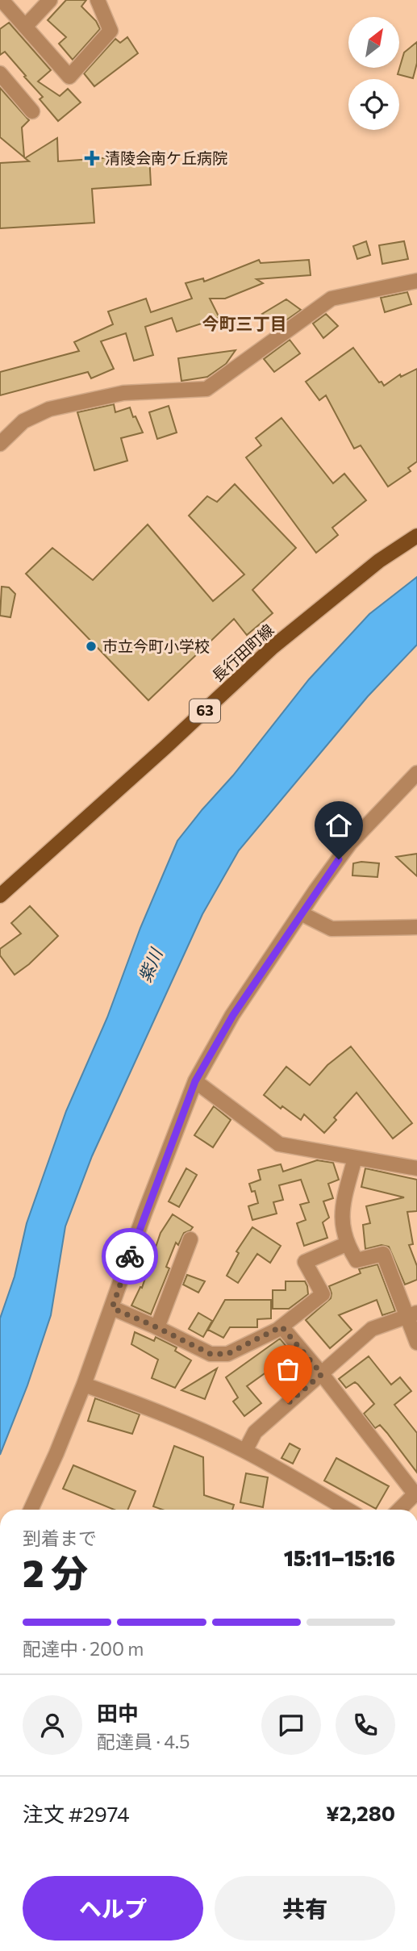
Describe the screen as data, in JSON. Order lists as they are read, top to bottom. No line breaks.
{"streets":{"main road":["長行田町線","63"]},"districts":["今町三丁目"],"water":["紫川"],"places":{"health":["清陵会南ケ丘病院"],"other":["市立今町小学校"]},"north":"top right","page":{"heading":["2 分","到着まで","15:11–15:16"],"panel":["田中","配達員 · 4.5","注文 #2974","¥2,280"],"bar":"配達中 · 200 m","buttons":["ヘルプ","共有"]}}
